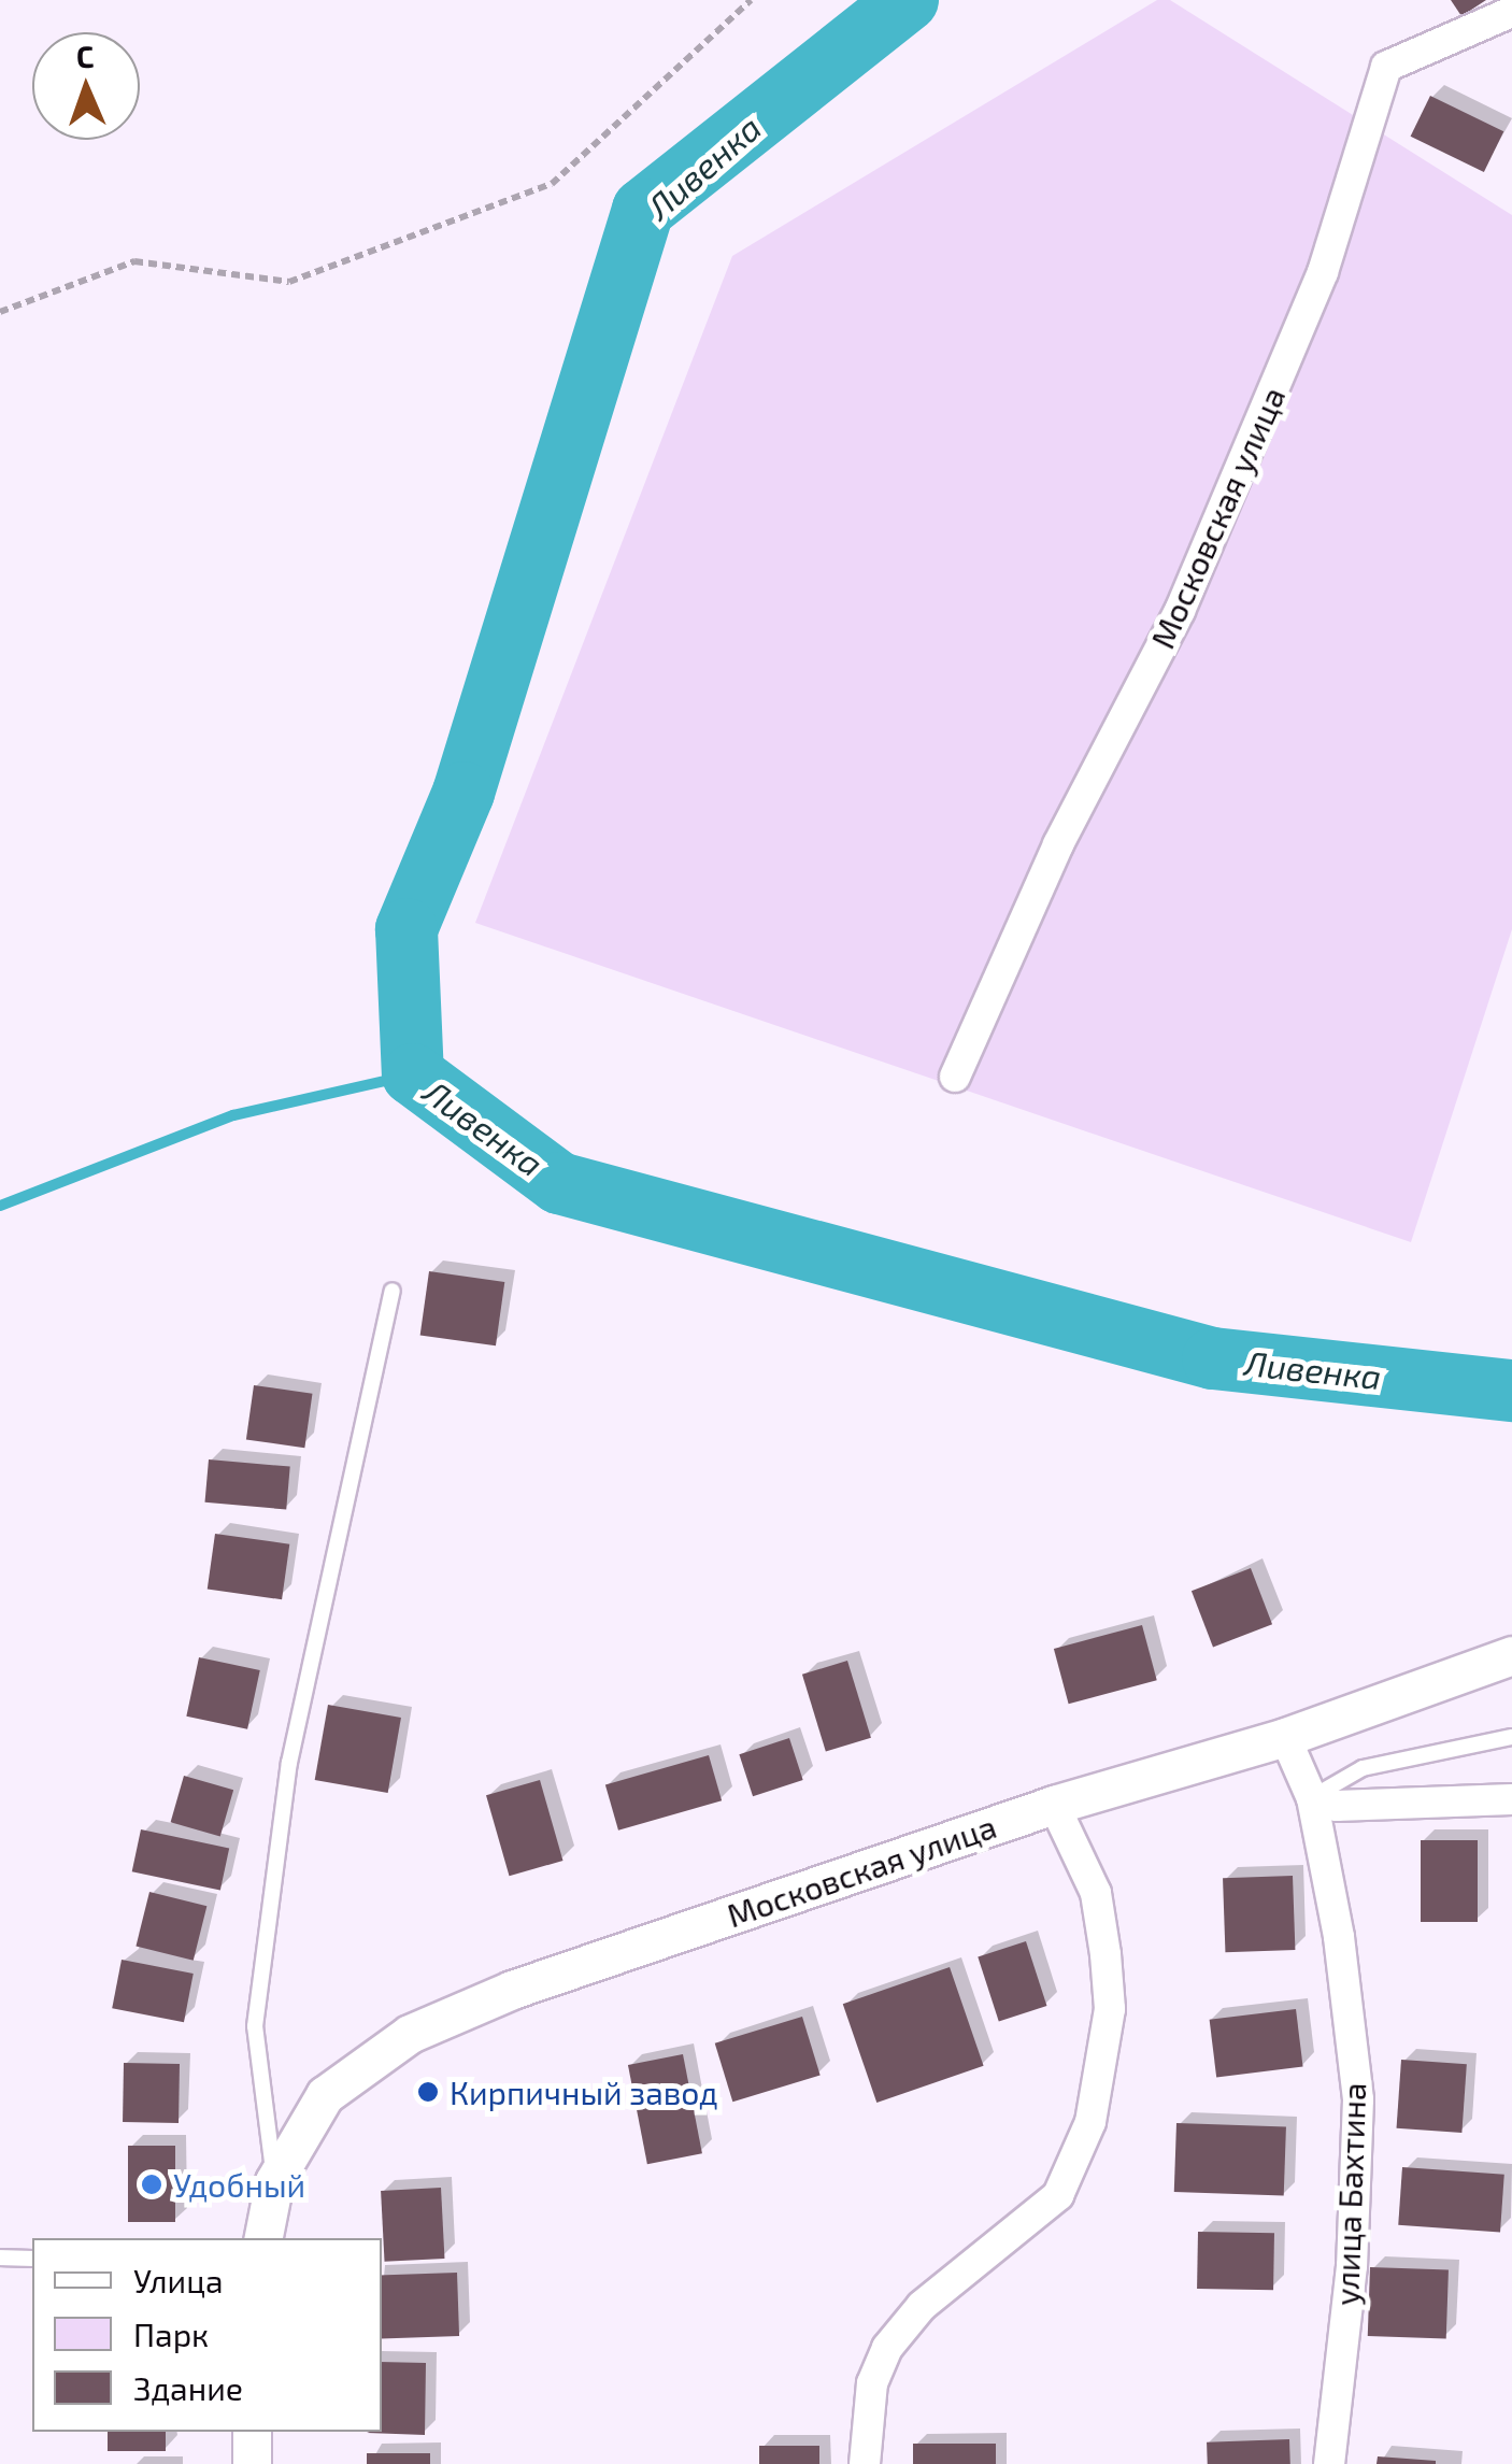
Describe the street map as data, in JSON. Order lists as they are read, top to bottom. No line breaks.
{"streets":{"street":["Московская улица","улица Бахтина"]},"crossings":[["Московская улица","улица Бахтина"]],"water":["Ливенка"],"places":["Кирпичный завод","Удобный"],"legend":["Улица","Парк","Здание"],"north":"top"}
